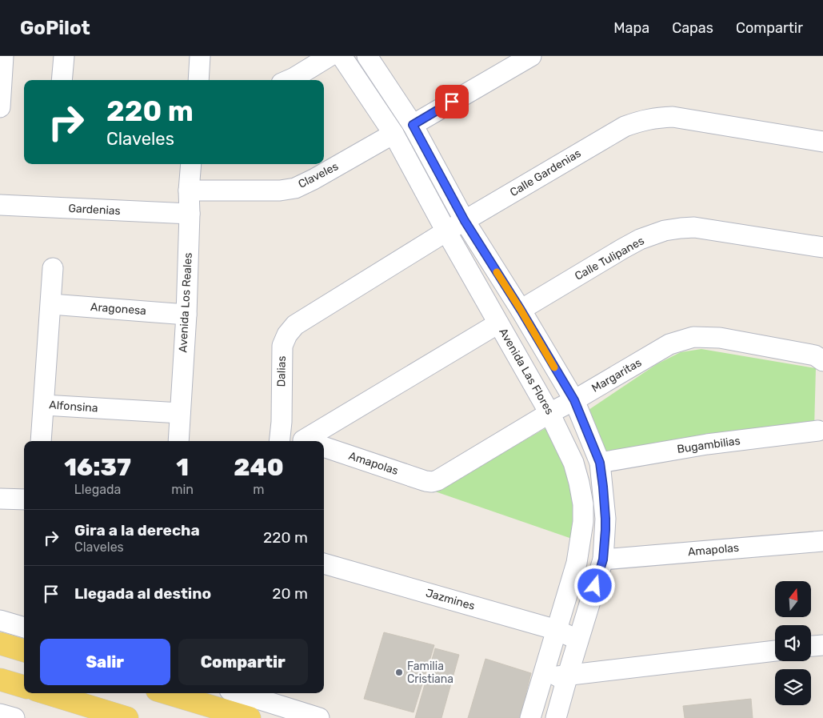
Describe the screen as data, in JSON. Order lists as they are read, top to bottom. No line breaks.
{"streets":{"street":["Calle Gardenias","Claveles","Gardenias","Calle Tulipanes","Avenida Los Reales","Aragonesa","Dalias","Avenida Las Flores","Margaritas","Alfonsina","Bugambilias","Amapolas","Jazmines"]},"crossings":[["Calle Gardenias","Dalias"],["Calle Gardenias","Avenida Las Flores"],["Claveles","Avenida Los Reales"],["Claveles","Avenida Las Flores"],["Gardenias","Avenida Los Reales"],["Avenida Los Reales","Aragonesa"],["Avenida Los Reales","Alfonsina"],["Aragonesa","Alfonsina"],["Dalias","Amapolas"],["Avenida Las Flores","Margaritas"],["Avenida Las Flores","Jazmines"],["Margaritas","Amapolas"]],"places":["Familia Cristiana"],"north":"top","page":{"header":"GoPilot","nav":["Mapa","Capas","Compartir"],"turn":["220 m","Claveles"],"eta":["16:37","Llegada","1","min","240","m"],"list":[{"name":"Gira a la derecha","note":"Claveles","value":"220 m"},{"name":"Llegada al destino","value":"20 m"}],"buttons":["Salir","Compartir"]}}
